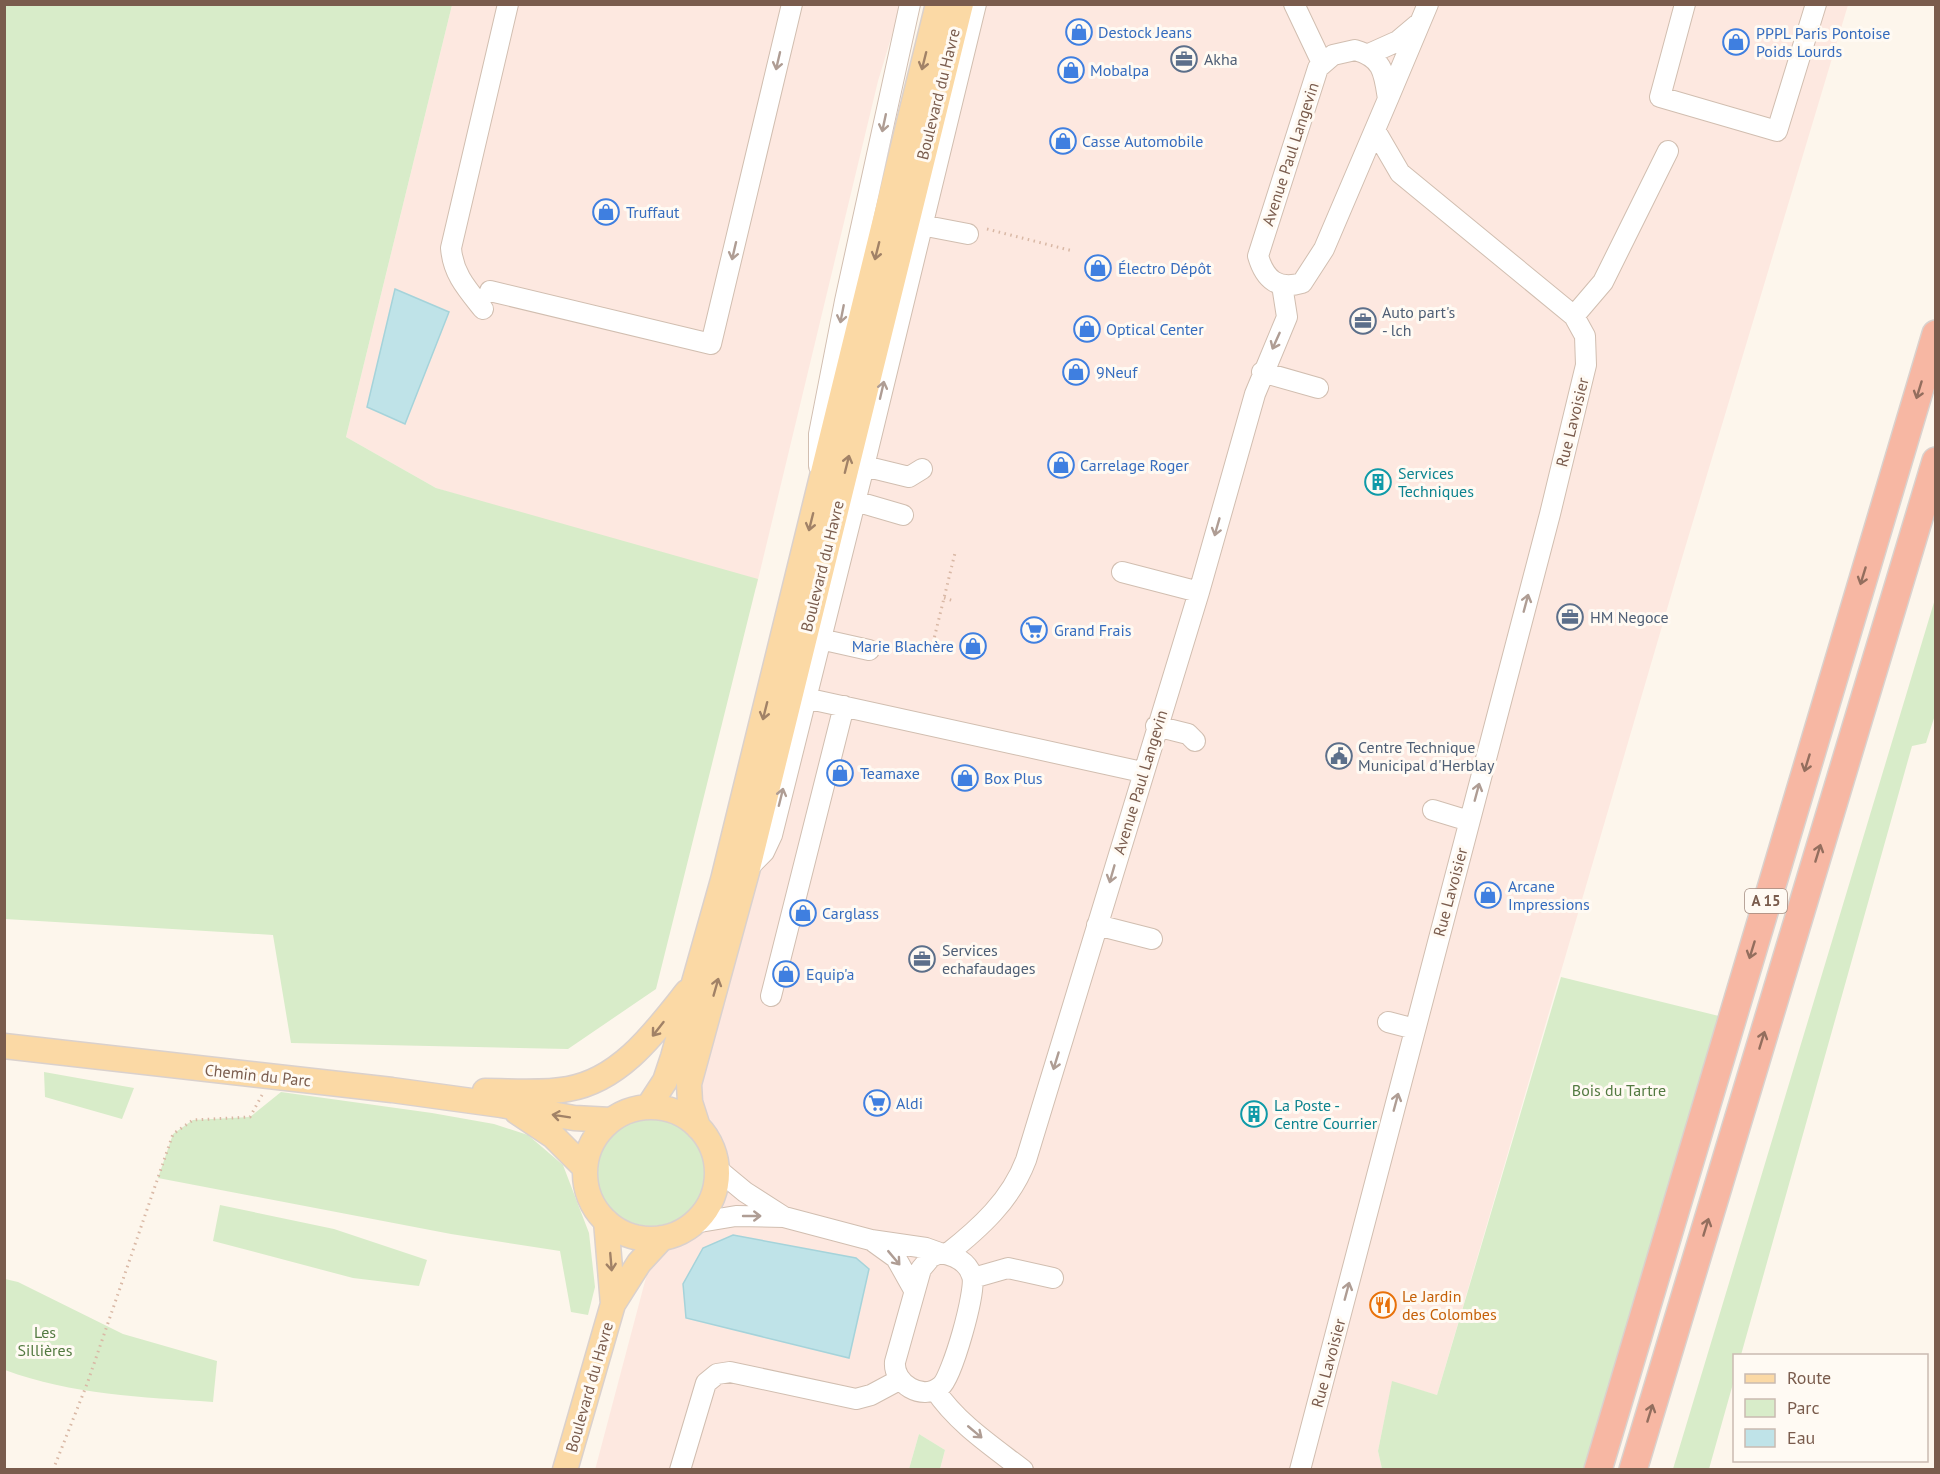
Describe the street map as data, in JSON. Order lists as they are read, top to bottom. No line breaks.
{"streets":{"highway":["A 15"],"main road":["Boulevard du Havre","Chemin du Parc"],"street":["Avenue Paul Langevin","Rue Lavoisier"]},"crossings":[["Boulevard du Havre","Chemin du Parc"],["Avenue Paul Langevin","Rue Lavoisier"]],"one_way":["Avenue Paul Langevin","Rue Lavoisier"],"parks":["Bois du Tartre","Les Sillières"],"places":{"shop":["Destock Jeans","PPPL Paris Pontoise Poids Lourds","Mobalpa","Casse Automobile","Truffaut","Électro Dépôt","Optical Center","9Neuf","Carrelage Roger","Marie Blachère","Teamaxe","Box Plus","Arcane Impressions","Carglass","Equip'a"],"office":["Akha","Auto part's - lch","HM Negoce","Services echafaudages"],"building":["Services Techniques","La Poste - Centre Courrier"],"supermarket":["Grand Frais","Aldi"],"public building":["Centre Technique Municipal d'Herblay"],"restaurant":["Le Jardin des Colombes"]},"legend":["Route","Parc","Eau"]}
